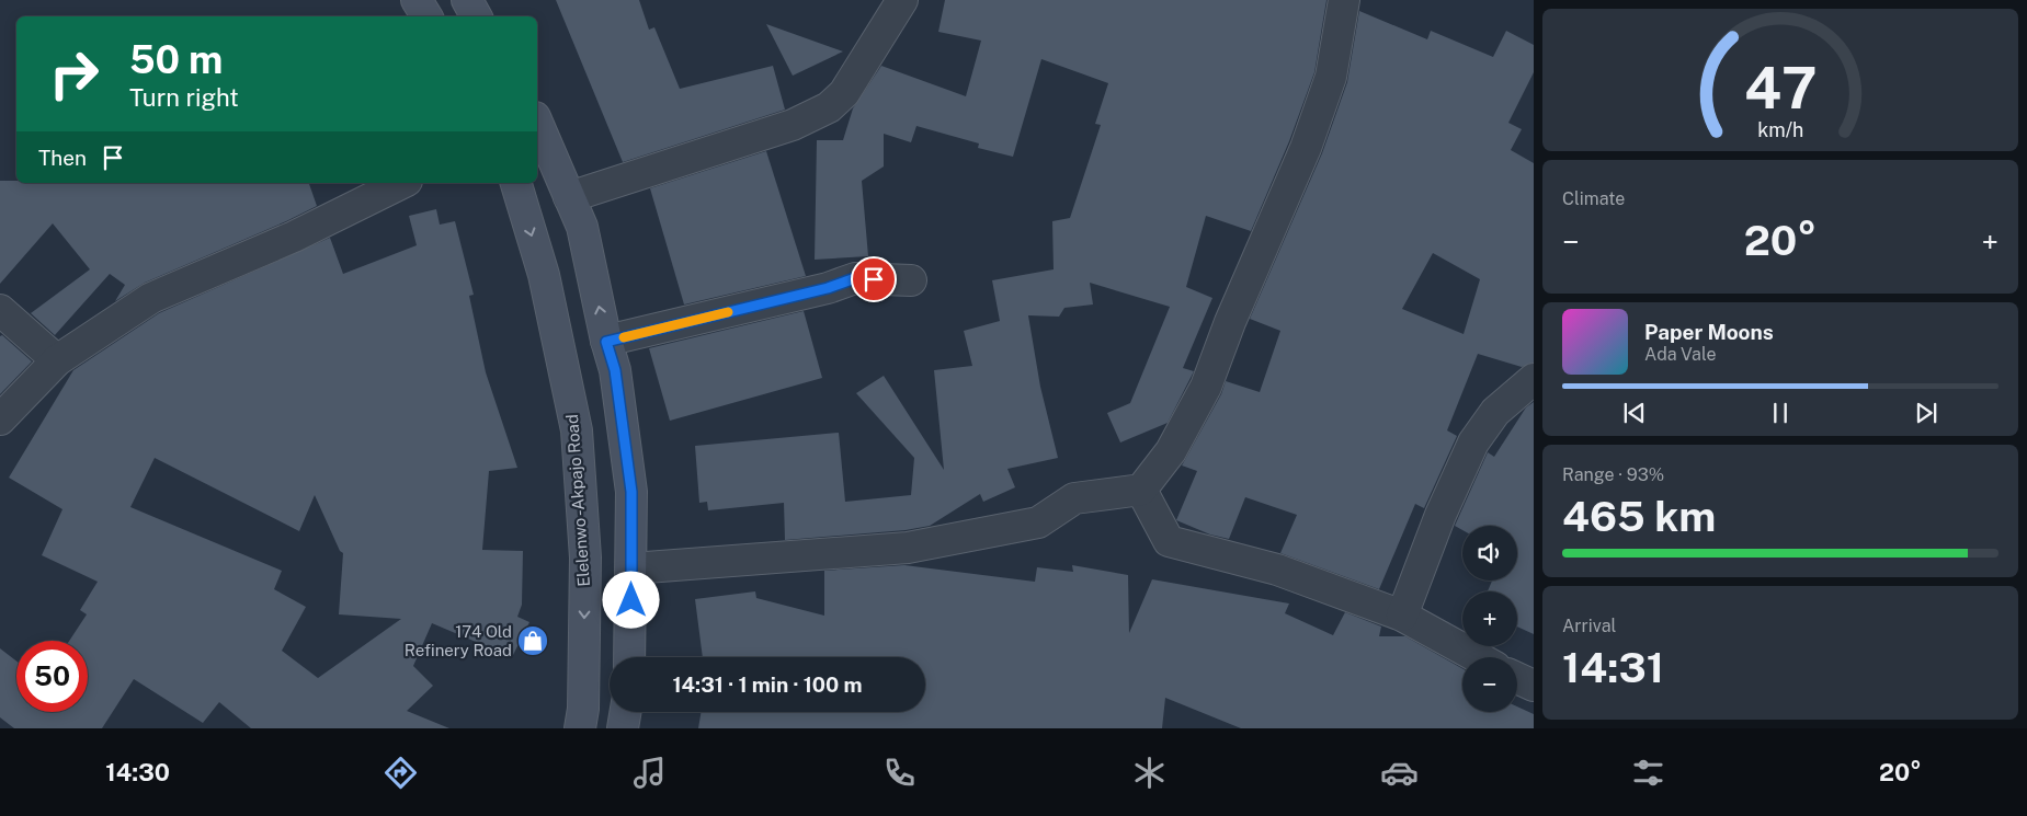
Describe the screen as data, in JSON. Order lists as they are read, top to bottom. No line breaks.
{"streets":{"main road":["Elelenwo -Akpajo Road"]},"places":{"shop":["174 Old Refinery Road"]},"page":{"turn":["50 m","Turn right"],"then":"Then","tile":["Climate",["Range · 93%","465 km"],["Arrival","14:31"]],"heat":["−","20°","+"],"song":["Paper Moons","Ada Vale"],"map_buttons":["+","−"],"limit":"50","trip":"14:31 · 1 min · 100 m","tabs":["14:30","20°"],"gauge":["47","km/h"]}}
